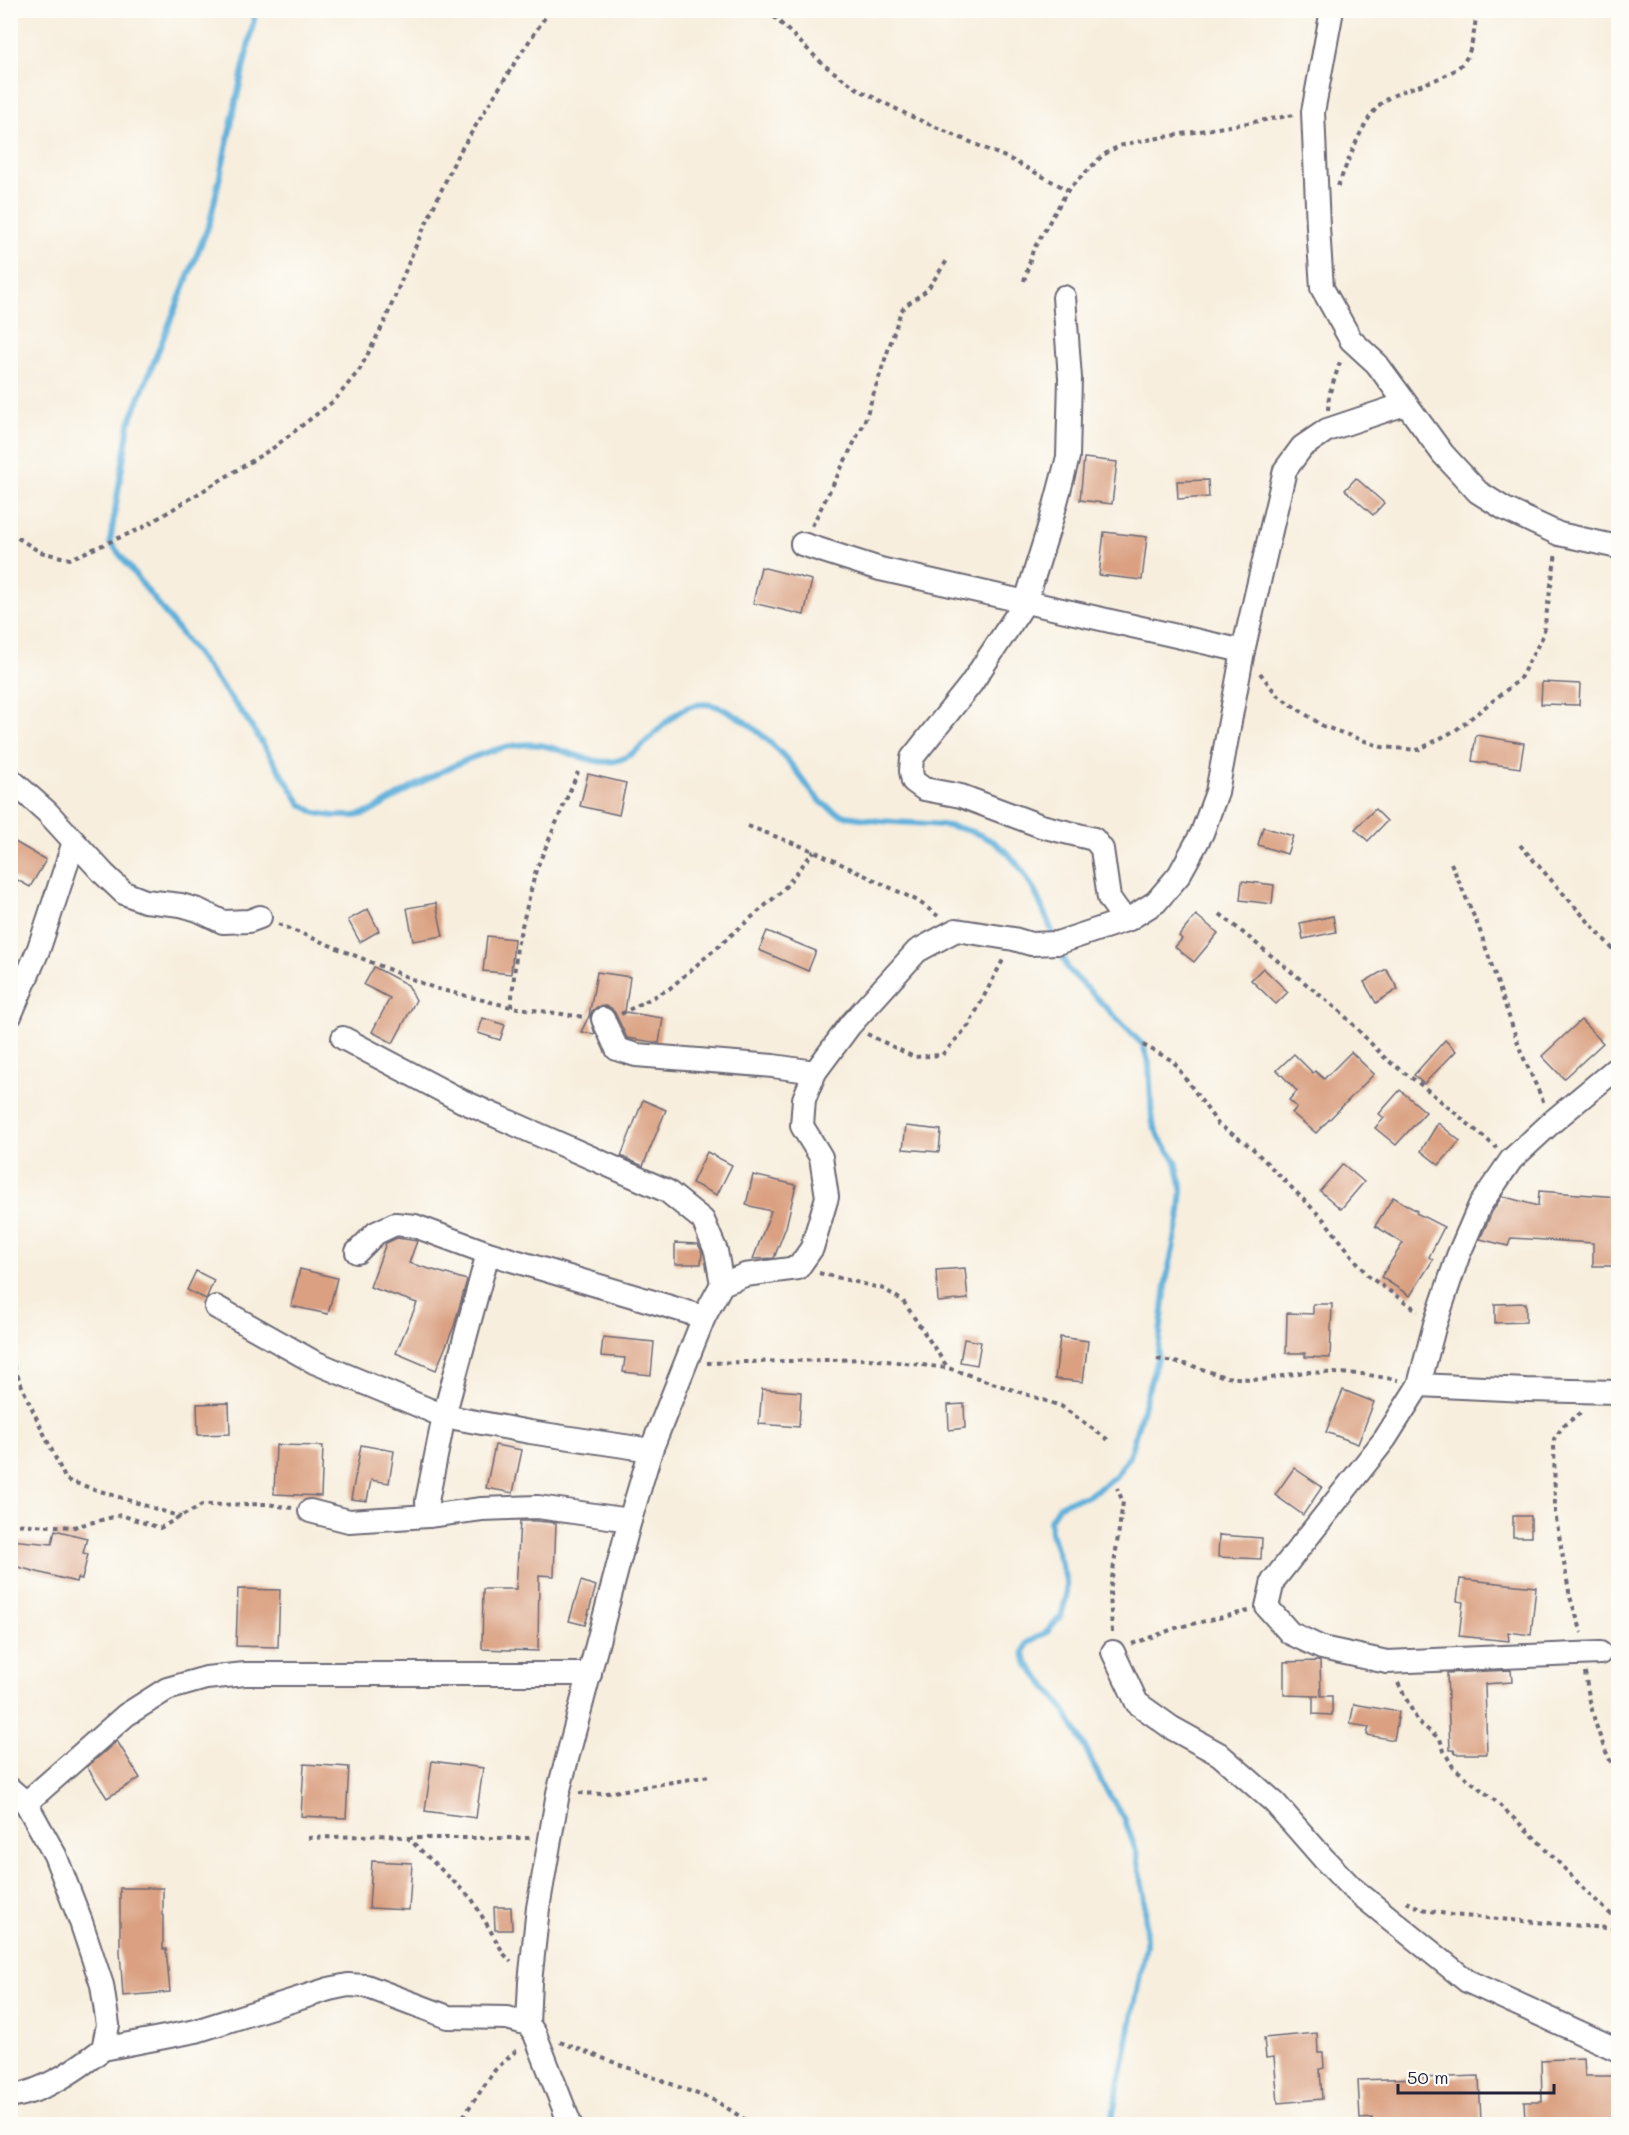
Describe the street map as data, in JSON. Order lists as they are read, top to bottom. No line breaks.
{"scale_bar":"50 m"}
